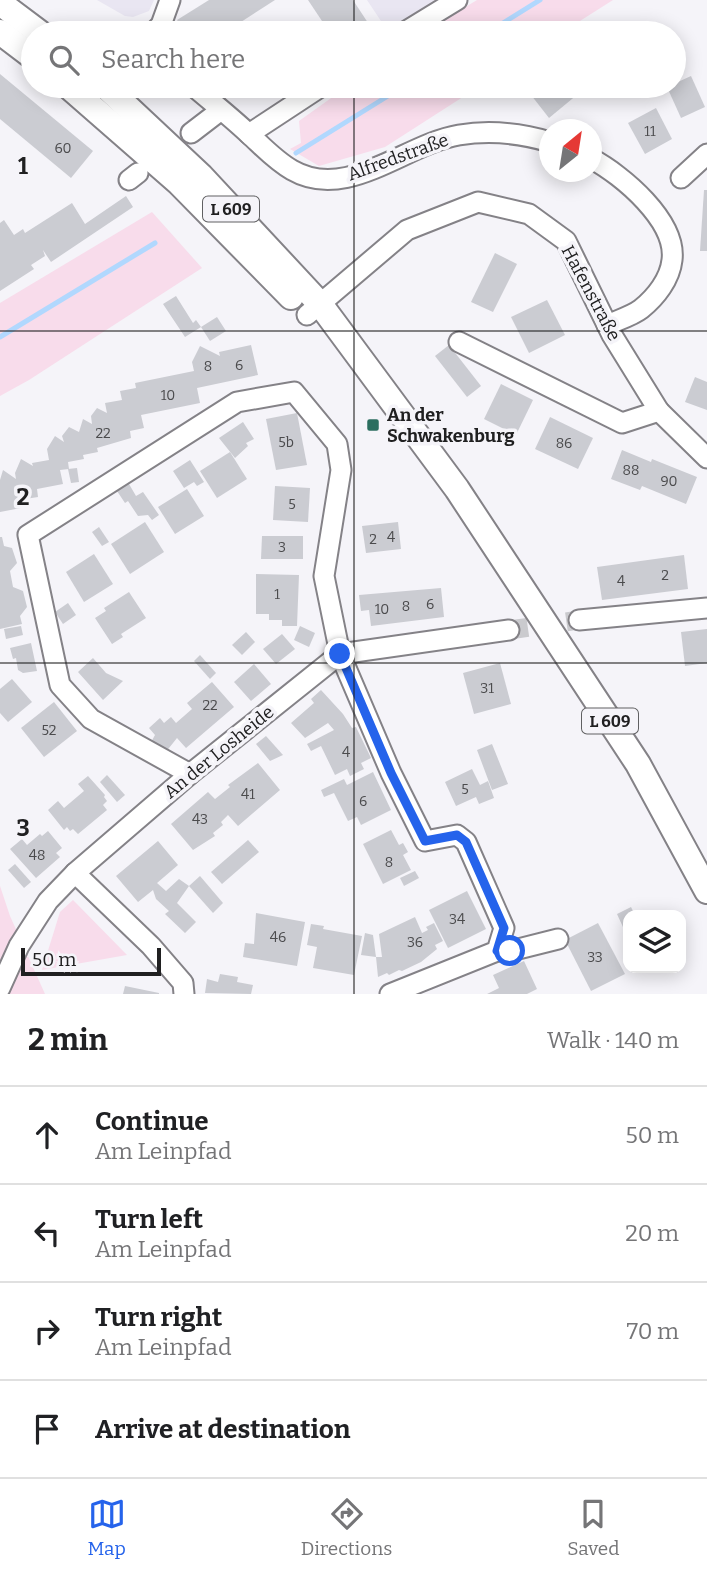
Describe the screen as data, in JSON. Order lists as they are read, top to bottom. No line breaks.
{"streets":{"main road":["L 609"],"street":["Alfredstraße","Hafenstraße","An der Losheide"]},"crossings":[["L 609","Hafenstraße"]],"places":{"transit":["An der Schwakenburg"]},"house_numbers":["11","60","6","8","10","22","5b","86","88","90","5","4","2","3","2","4","1","6","8","10","31","22","52","4","5","41","6","43","48","8","34","46","36","33"],"scale_bar":"50 m","north":"top right","page":{"search":"Search here","scale":"50 m","heading":["2 min","Walk · 140 m"],"list":[["Continue","Am Leinpfad","50 m"],["Turn left","Am Leinpfad","20 m"],["Turn right","Am Leinpfad","70 m"],"Arrive at destination"],"nav":["Map","Directions","Saved"]},"grid":{"rows":["1","2","3"]}}
